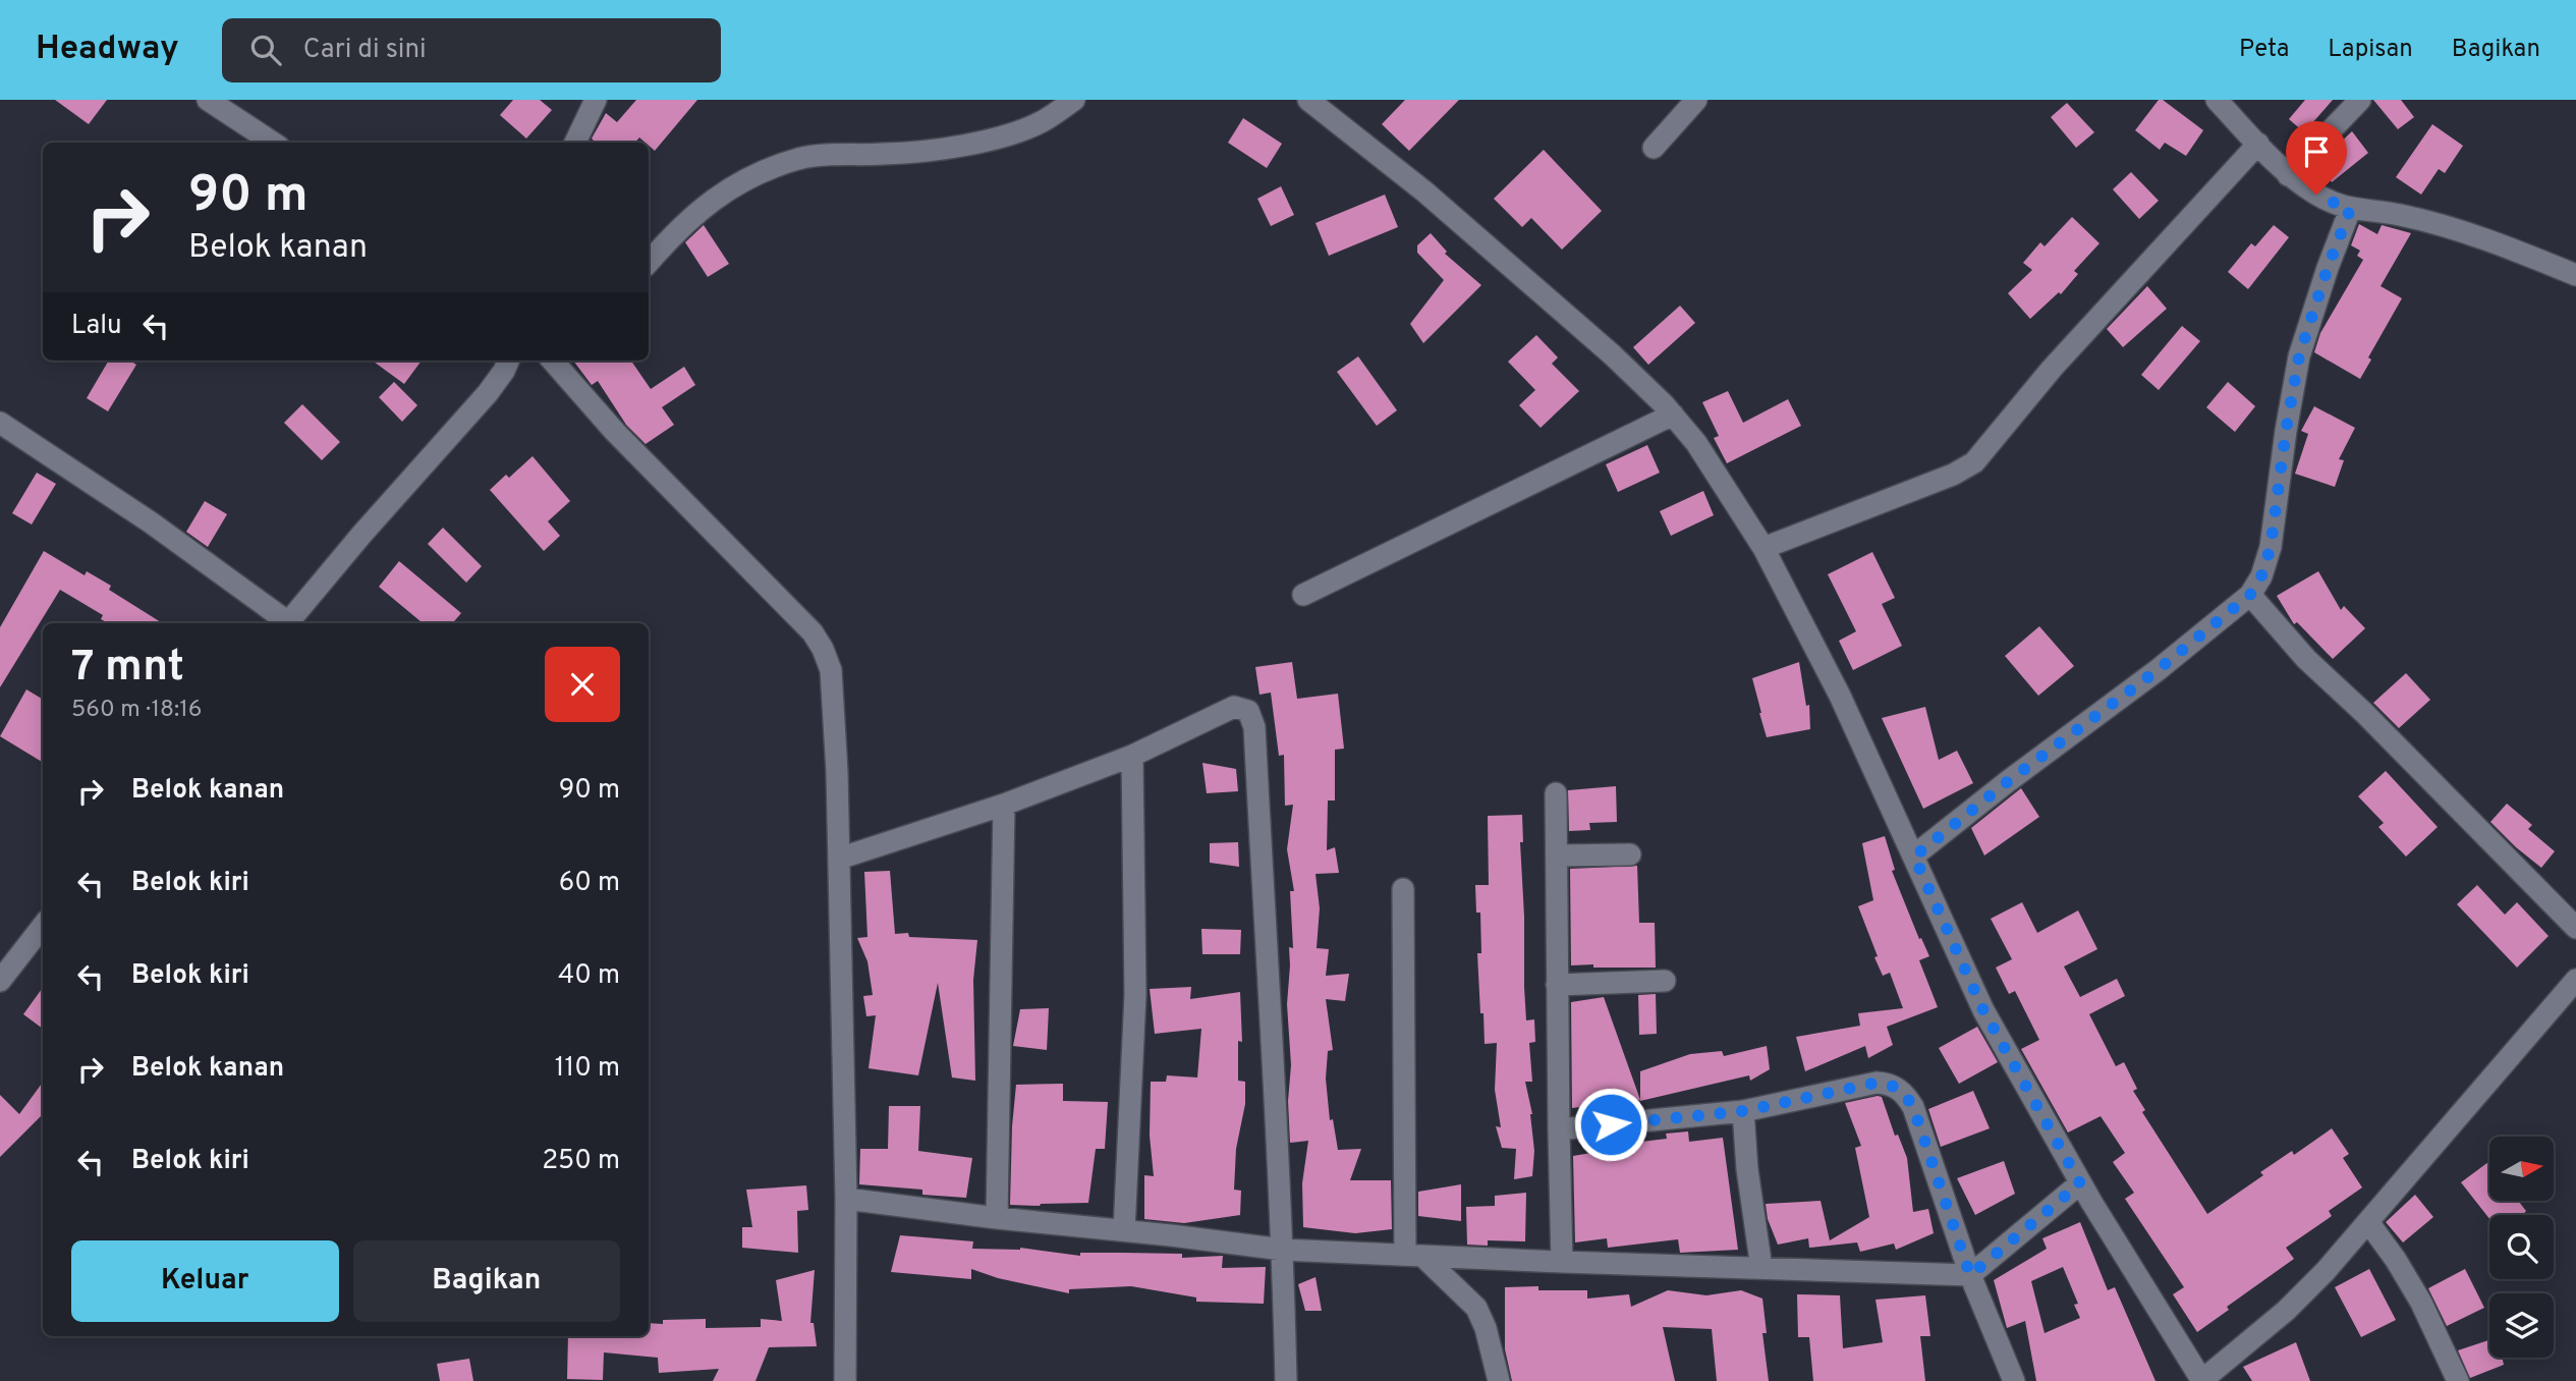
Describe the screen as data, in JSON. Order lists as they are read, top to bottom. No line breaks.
{"north":"right","page":{"header":"Headway","search":"Cari di sini","nav":["Peta","Lapisan","Bagikan"],"turn":["90 m","Belok kanan"],"then":"Lalu","heading":["7 mnt","560 m · 18:16"],"list":[{"name":"Belok kanan","value":"90 m"},{"name":"Belok kiri","value":"60 m"},{"name":"Belok kiri","value":"40 m"},{"name":"Belok kanan","value":"110 m"},{"name":"Belok kiri","value":"250 m"}],"buttons":["Keluar","Bagikan"]}}
